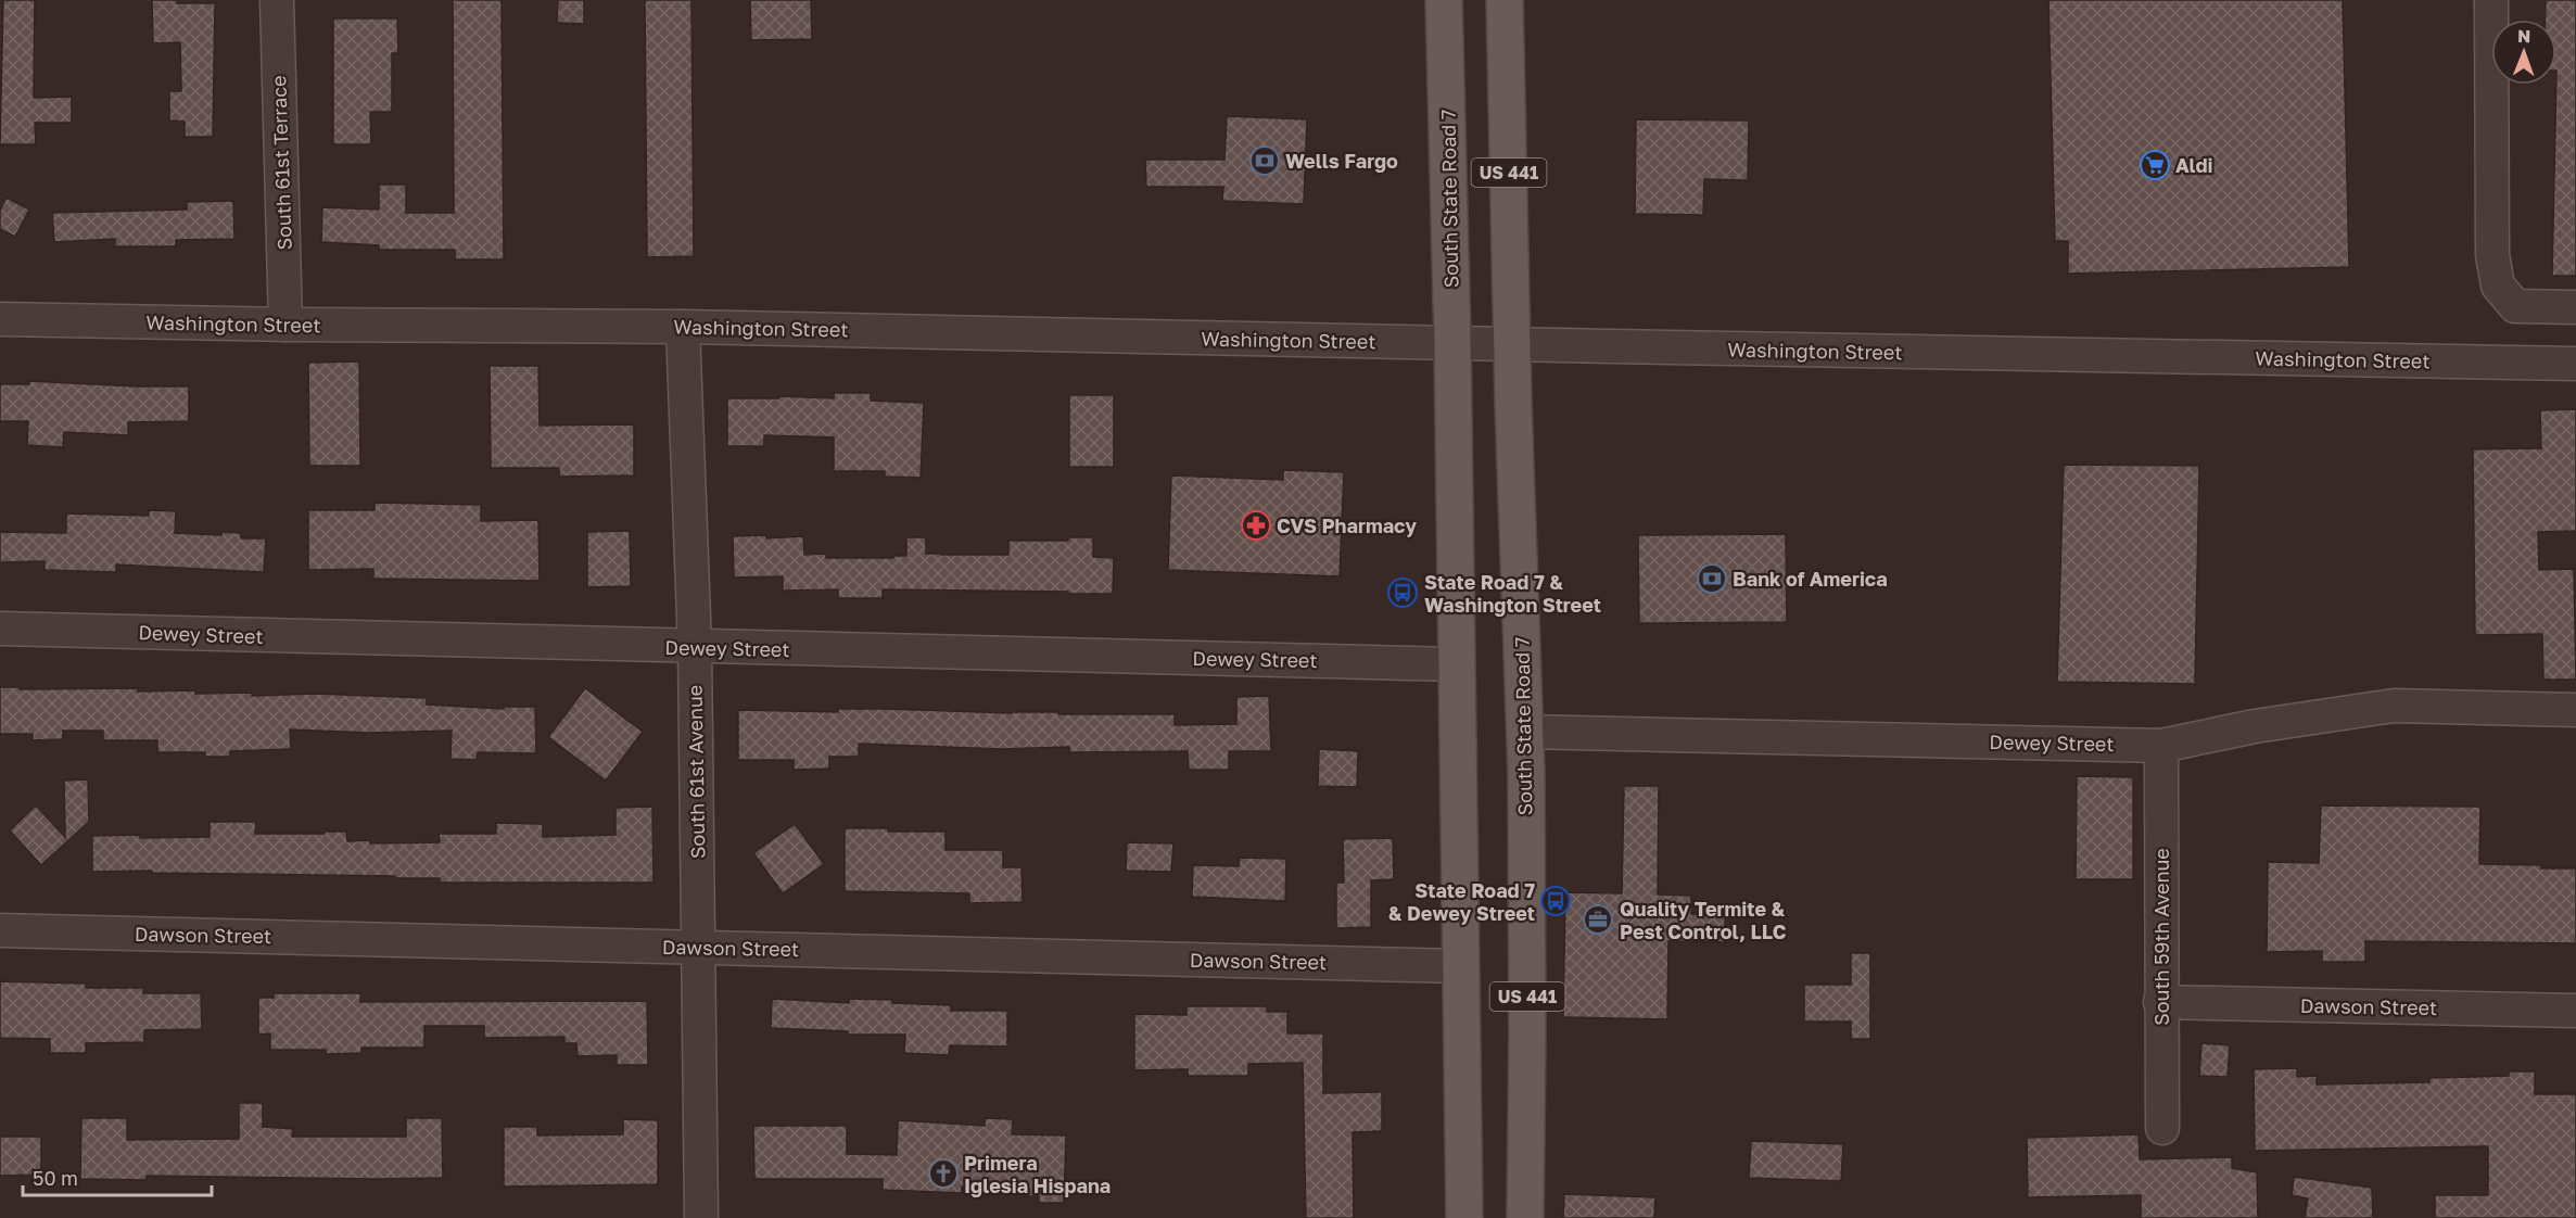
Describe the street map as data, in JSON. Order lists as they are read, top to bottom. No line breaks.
{"streets":{"main road":["US 441","South State Road 7"],"street":["South 61st Terrace","Washington Street","Dewey Street","South 61st Avenue","Dawson Street","South 59th Avenue"]},"crossings":[["South 61st Terrace","Washington Street"],["South State Road 7","Washington Street"],["South State Road 7","Dewey Street"],["South State Road 7","Dawson Street"],["Washington Street","South 61st Avenue"],["Dewey Street","South 61st Avenue"],["Dewey Street","South 59th Avenue"],["South 61st Avenue","Dawson Street"],["Dawson Street","South 59th Avenue"]],"places":{"bank":["Wells Fargo","Bank of America"],"supermarket":["Aldi"],"pharmacy":["CVS Pharmacy"],"bus stop":["State Road 7 & Washington Street","State Road 7 & Dewey Street"],"office":["Quality Termite & Pest Control, LLC"],"church":["Primera Iglesia Hispana"]},"scale_bar":"50 m","north":"top"}
